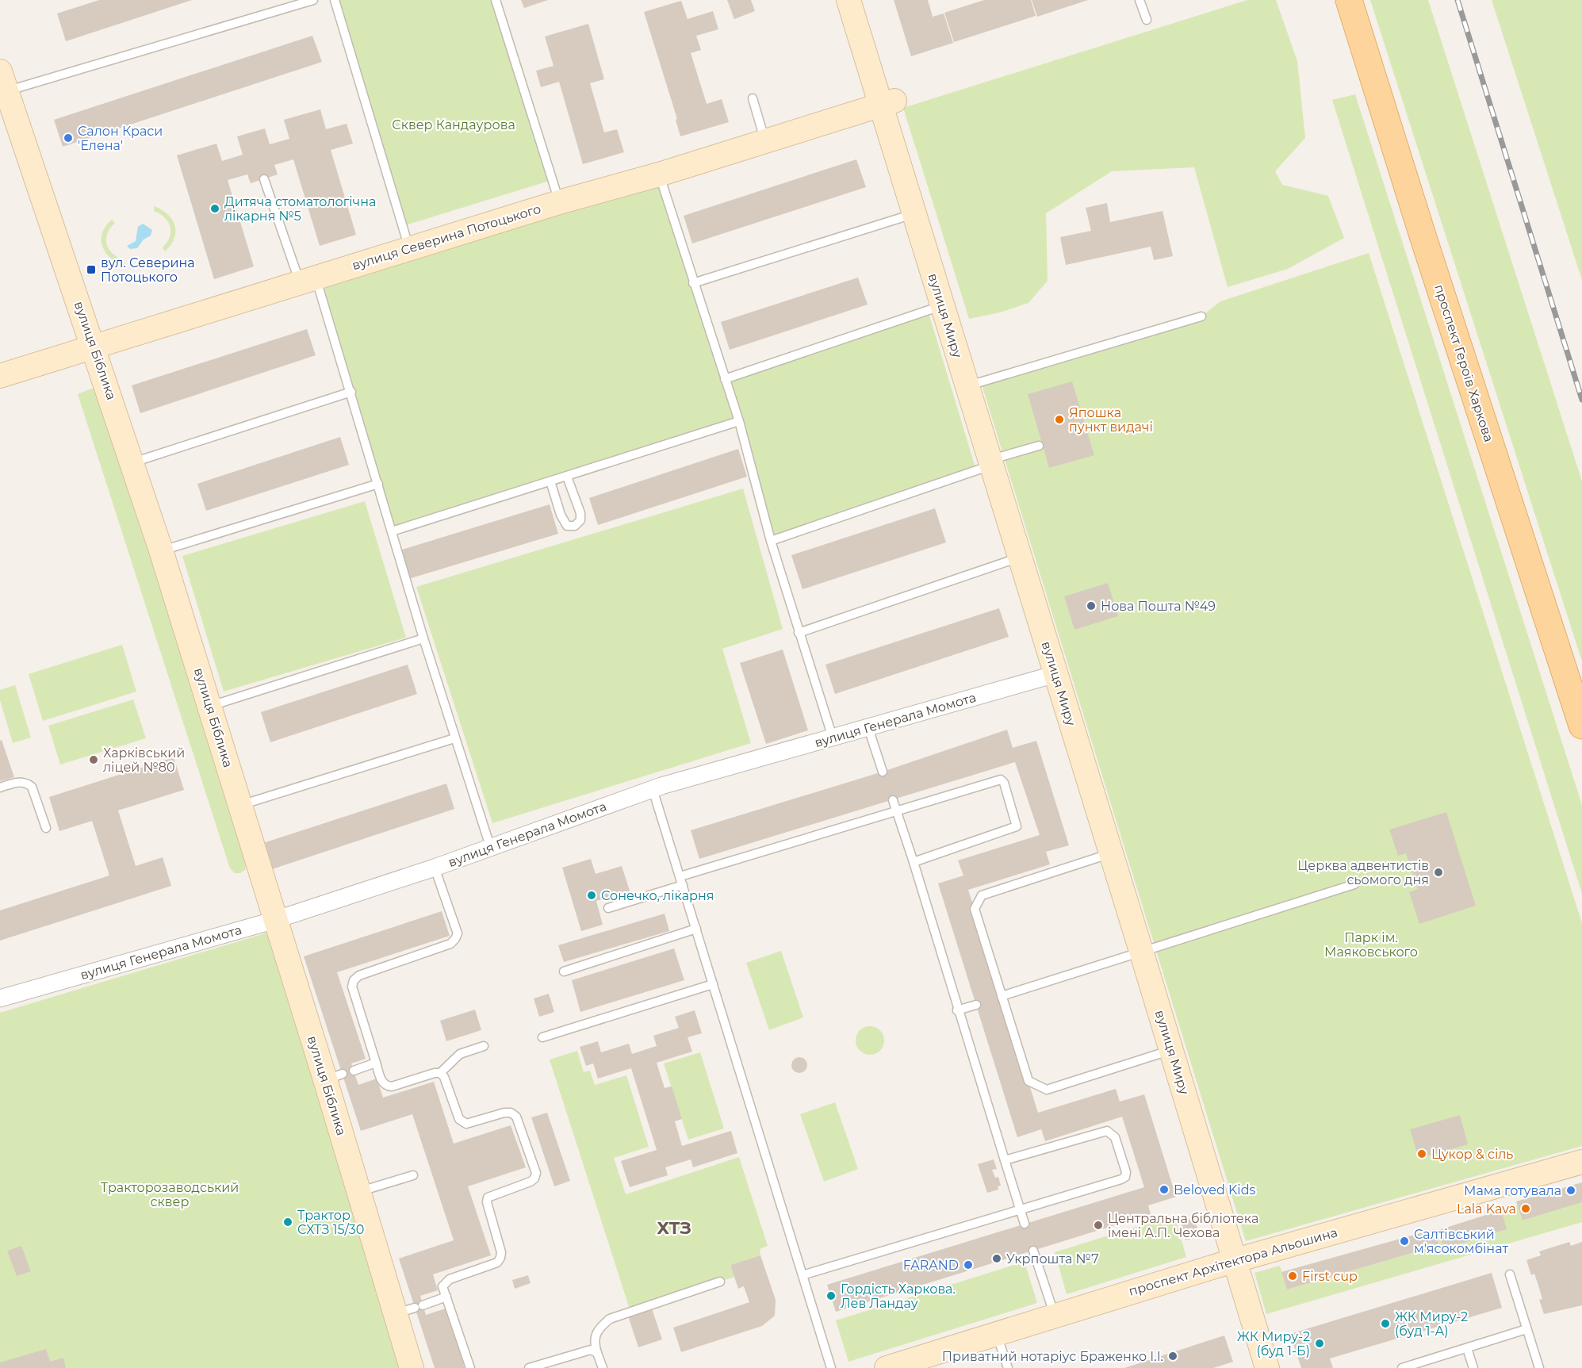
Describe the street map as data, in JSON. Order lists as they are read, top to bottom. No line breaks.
{"streets":{"main road":["проспект Героїв Харкова"],"street":["вулиця Северина Потоцького","вулиця Миру","вулиця Біблика","вулиця Генерала Момота","проспект Архітектора Альошина"]},"crossings":[["вулиця Северина Потоцького","вулиця Миру"],["вулиця Северина Потоцького","вулиця Біблика"],["вулиця Миру","вулиця Генерала Момота"],["вулиця Миру","проспект Архітектора Альошина"],["вулиця Біблика","вулиця Генерала Момота"]],"districts":["ХТЗ"],"parks":["Сквер Кандаурова","Парк ім. Маяковського","Тракторозаводський сквер"],"places":{"other":["Салон Краси 'Елена'","Дитяча стоматологiчна лiкарня №5","Япошка пункт видачі","Нова Пошта №49","Харківський ліцей №80","Церква адвентистів сьомого дня","Сонечко, лікарня","Цукор & сіль","Beloved Kids","Мама готувала","Lala Kava","Трактор СХТЗ 15/30","Центральна бібліотека імені А.П. Чехова","Салтівський м'ясокомбінат","Укрпошта №7","FARAND","First cup","Гордість Харкова. Лев Ландау","ЖК Миру-2 (буд 1-А)","ЖК Миру-2 (буд 1-Б)","Приватний нотаріус Браженко І.І."],"transit":["вул. Северина Потоцького"]}}
